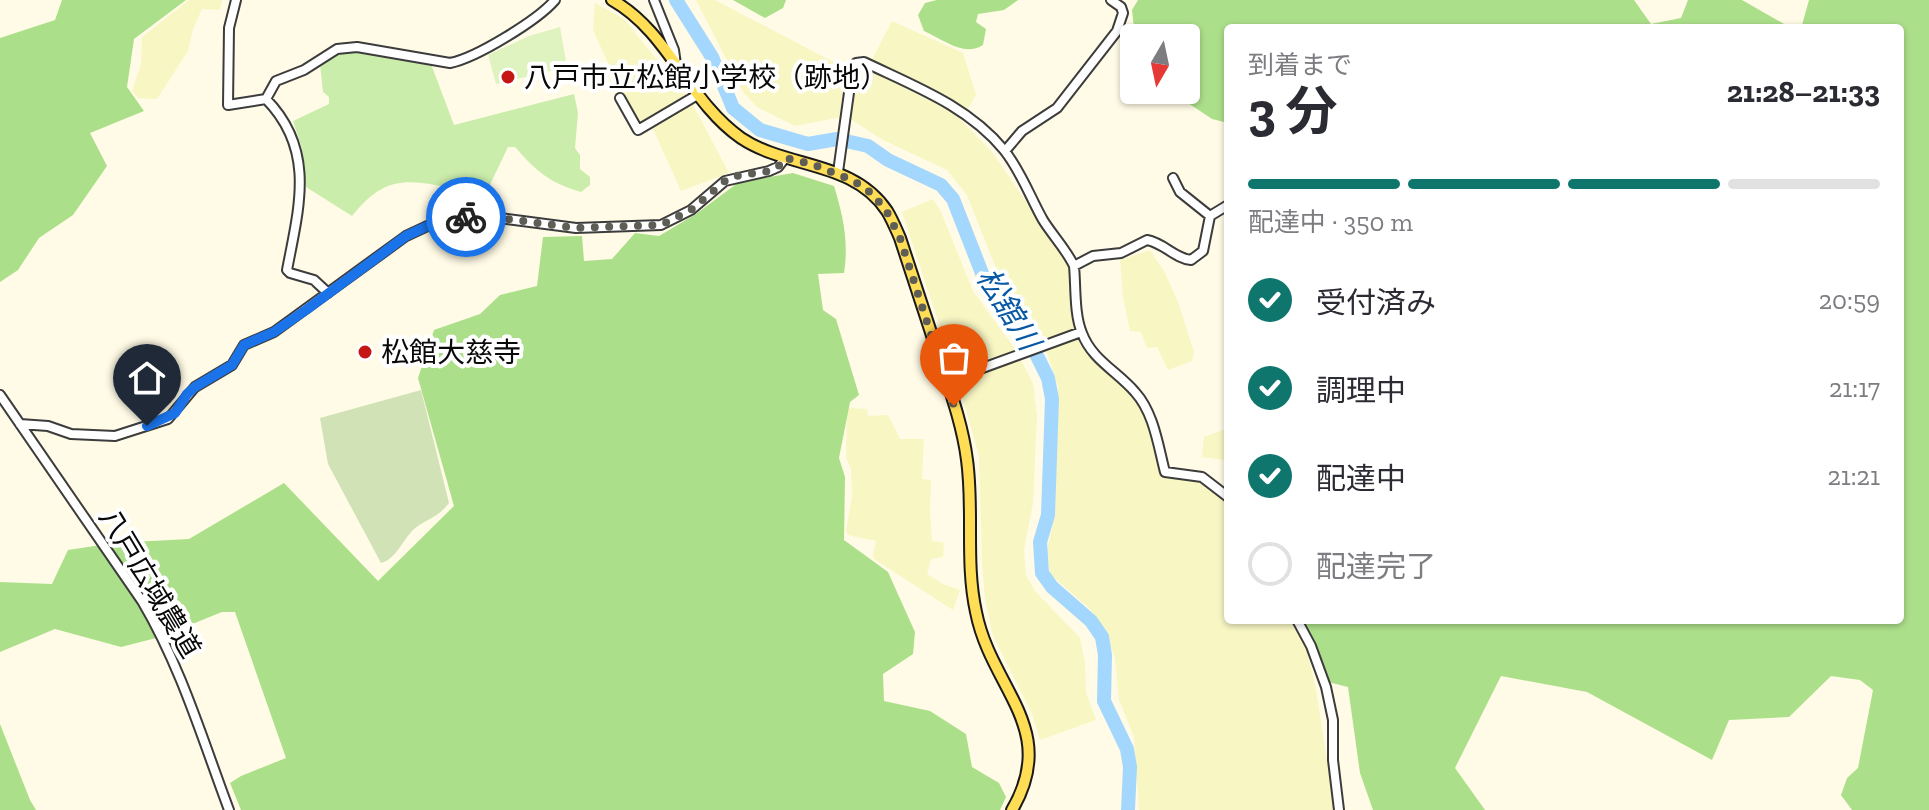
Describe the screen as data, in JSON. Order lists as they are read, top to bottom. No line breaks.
{"streets":{"street":["八戸広域農道"]},"water":["松舘川"],"places":["八戸市立松館小学校（跡地）","松館大慈寺"],"north":"bottom","page":{"heading":["3 分","到着まで","21:28–21:33"],"bar":"配達中 · 350 m","list":[["受付済み","20:59"],["調理中","21:17"],["配達中","21:21"],"配達完了"]}}
